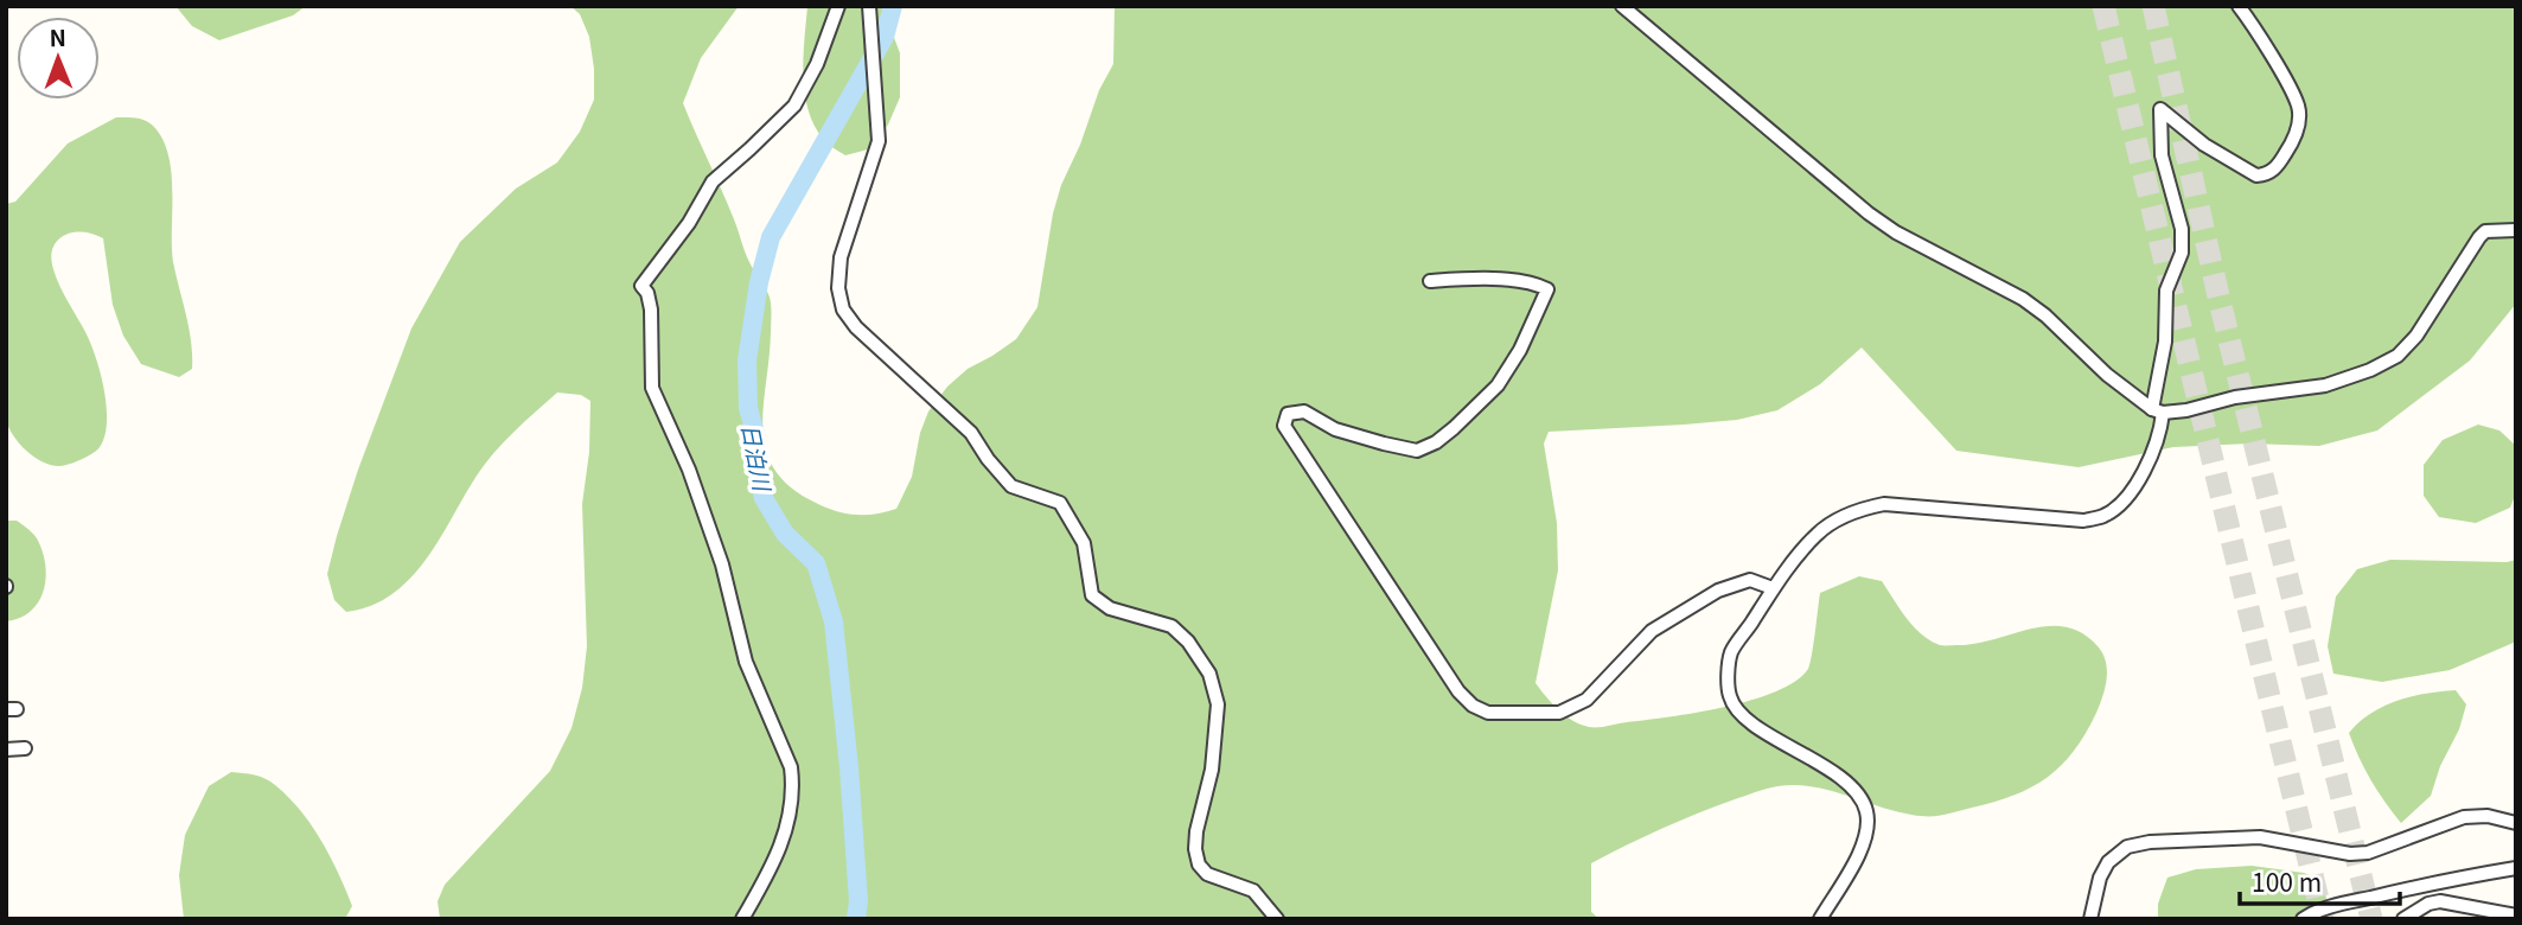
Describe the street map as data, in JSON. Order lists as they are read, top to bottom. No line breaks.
{"water":["日泊川"],"scale_bar":"100 m","north":"top"}
